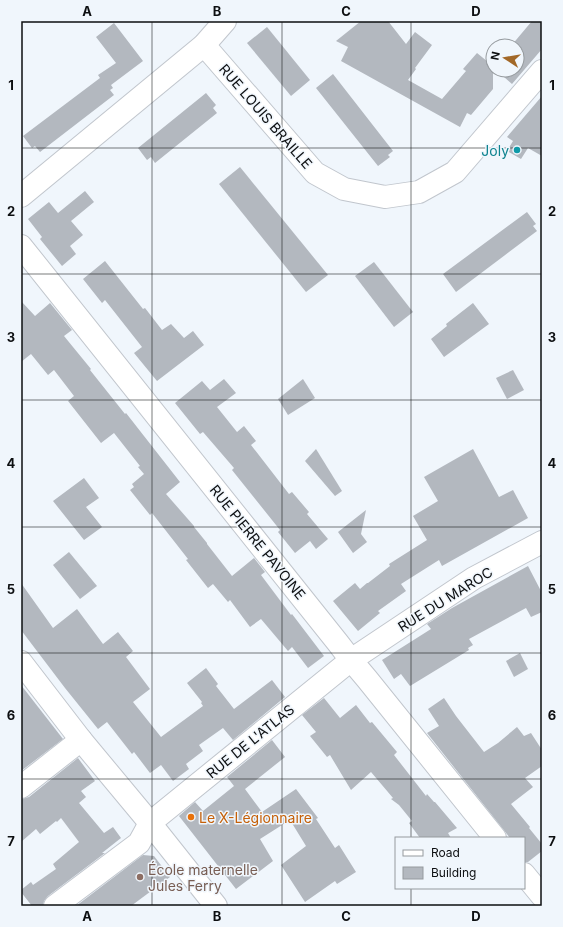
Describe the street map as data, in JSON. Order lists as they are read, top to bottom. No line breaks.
{"streets":{"street":["RUE LOUIS BRAILLE","RUE PIERRE PAVOINE","RUE DU MAROC","RUE DE L'ATLAS"]},"crossings":[["RUE PIERRE PAVOINE","RUE DU MAROC"],["RUE PIERRE PAVOINE","RUE DE L'ATLAS"],["RUE DU MAROC","RUE DE L'ATLAS"]],"places":["Joly","Le X-Légionnaire","École maternelle Jules Ferry"],"legend":["Road","Building"],"north":"left","grid":{"columns":["A","B","C","D"],"rows":["1","2","3","4","5","6","7"]}}
